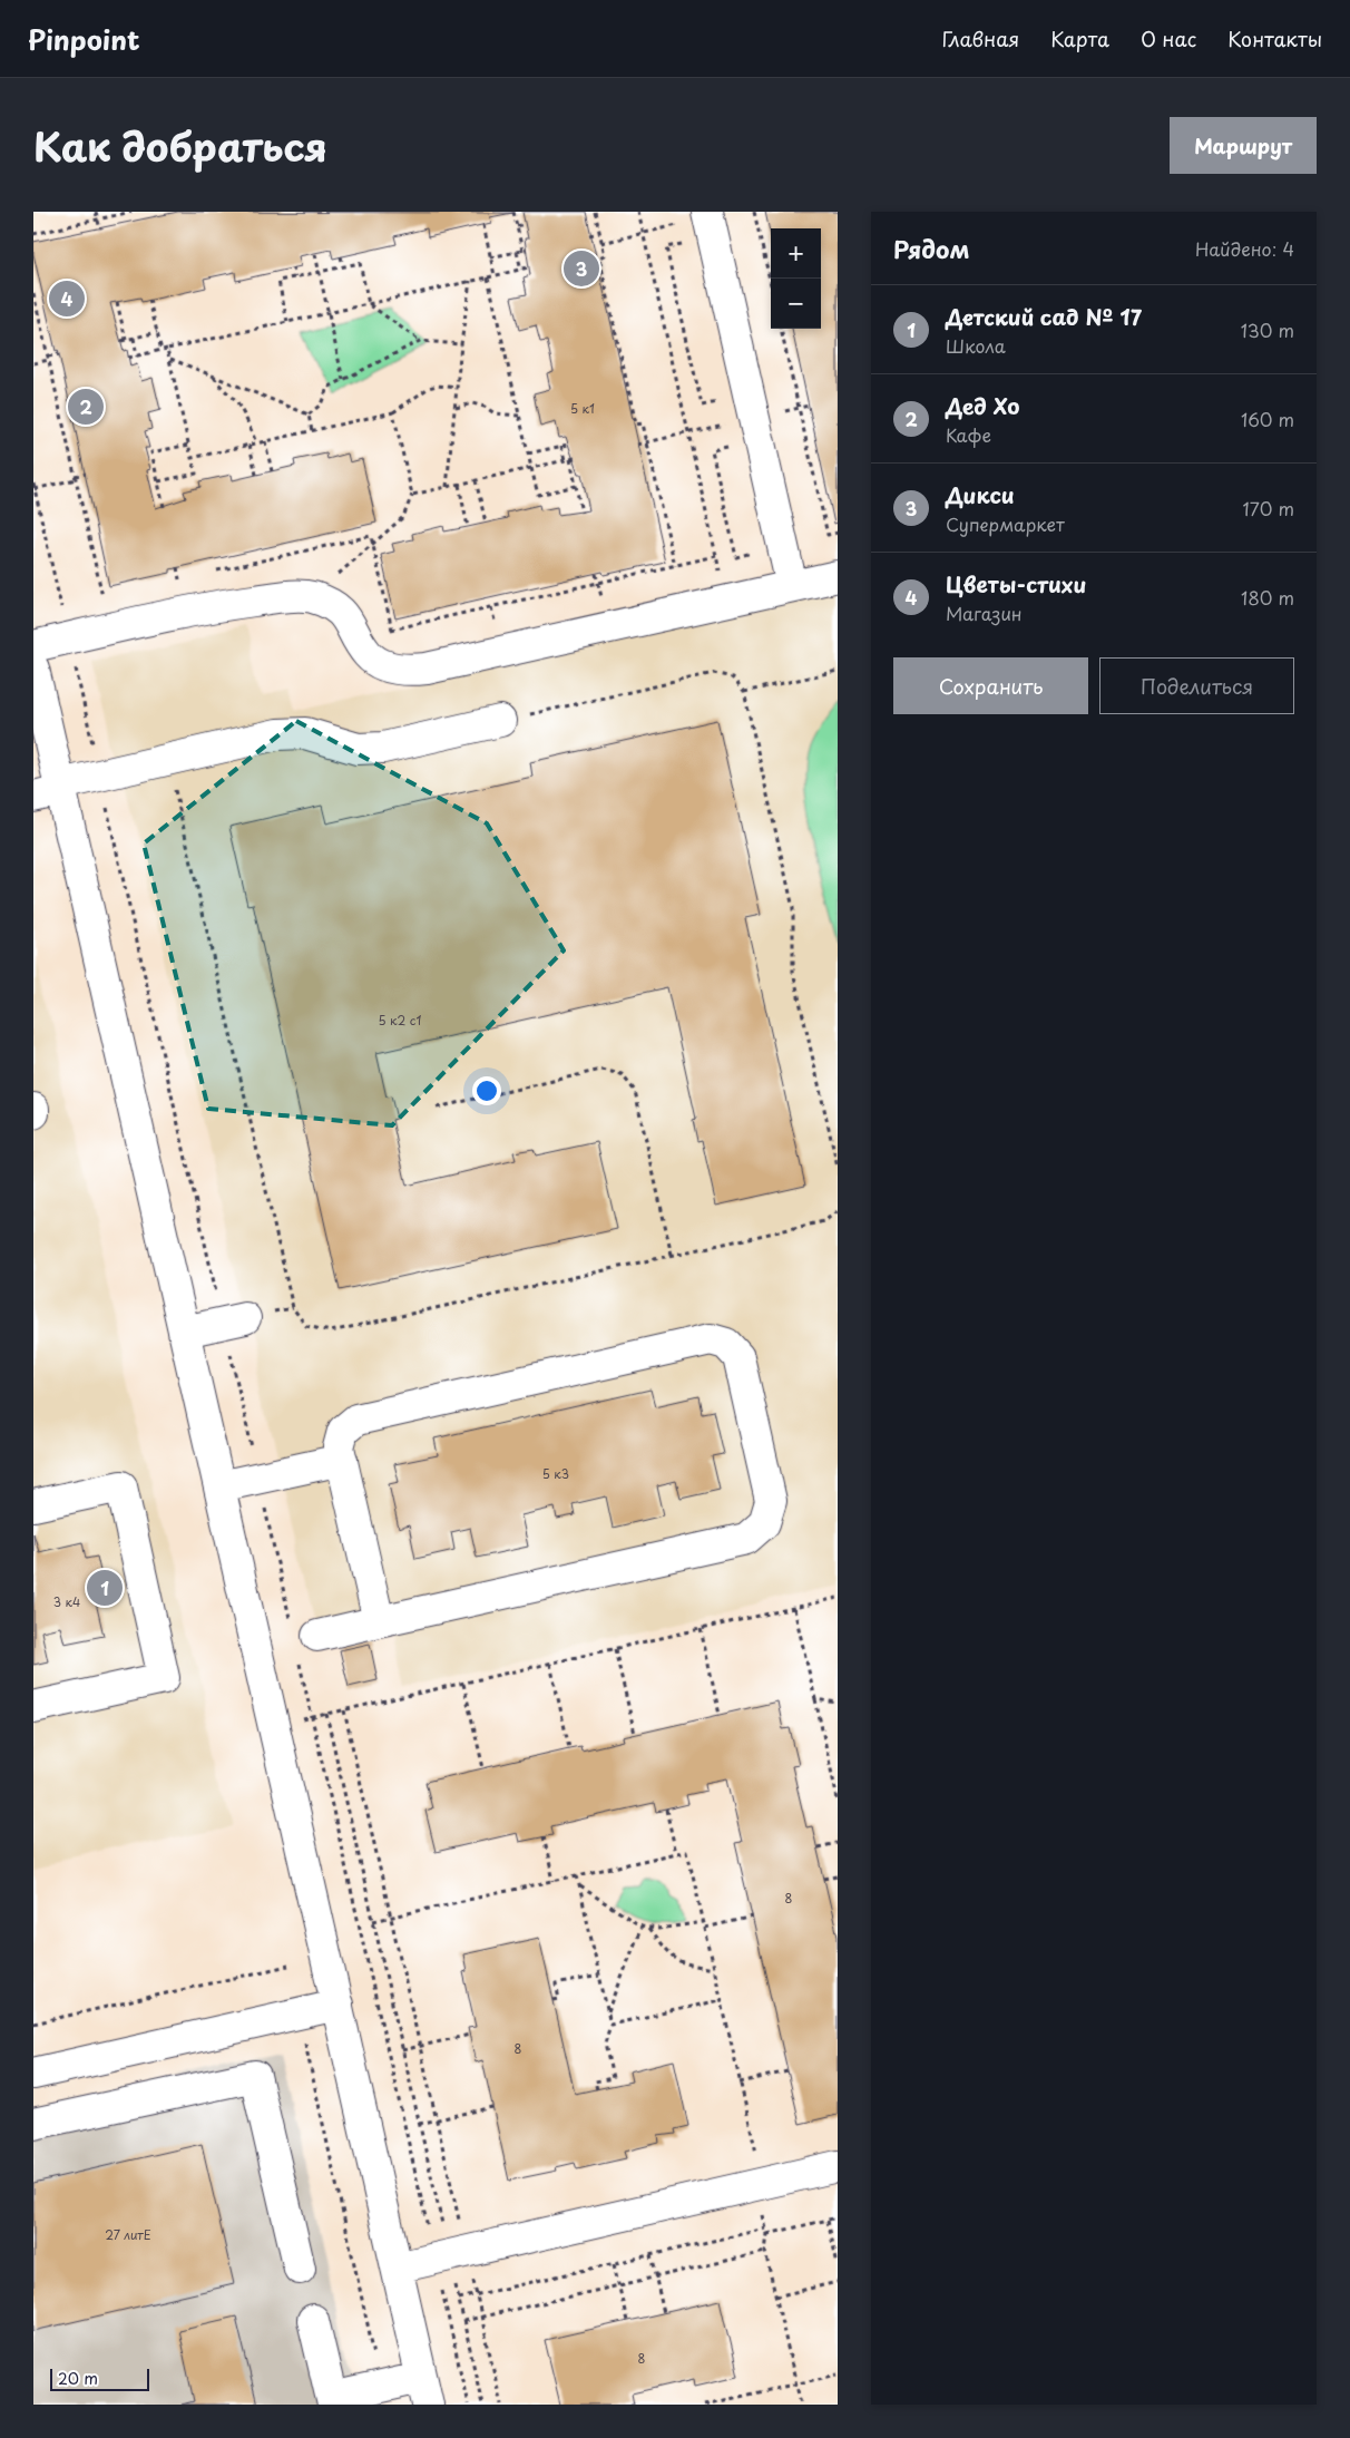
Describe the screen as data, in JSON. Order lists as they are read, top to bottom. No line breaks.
{"house_numbers":["5 к1","5 к2 с1","5 к3","3 к4","8","8","27 литЕ","8"],"scale_bar":"20 m","page":{"header":"Pinpoint","nav":["Главная","Карта","О нас","Контакты"],"title":"Как добраться","buttons":["Маршрут",["Сохранить","Поделиться"]],"heading":["Рядом","Найдено: 4"],"map_buttons":["+","−"],"pins":["3","4","2","1"],"list":[{"mark":"1","name":"Детский сад № 17","note":"Школа","value":"130 m"},{"mark":"2","name":"Дед Хо","note":"Кафе","value":"160 m"},{"mark":"3","name":"Дикси","note":"Супермаркет","value":"170 m"},{"mark":"4","name":"Цветы-стихи","note":"Магазин","value":"180 m"}],"scale":"20 m"}}
